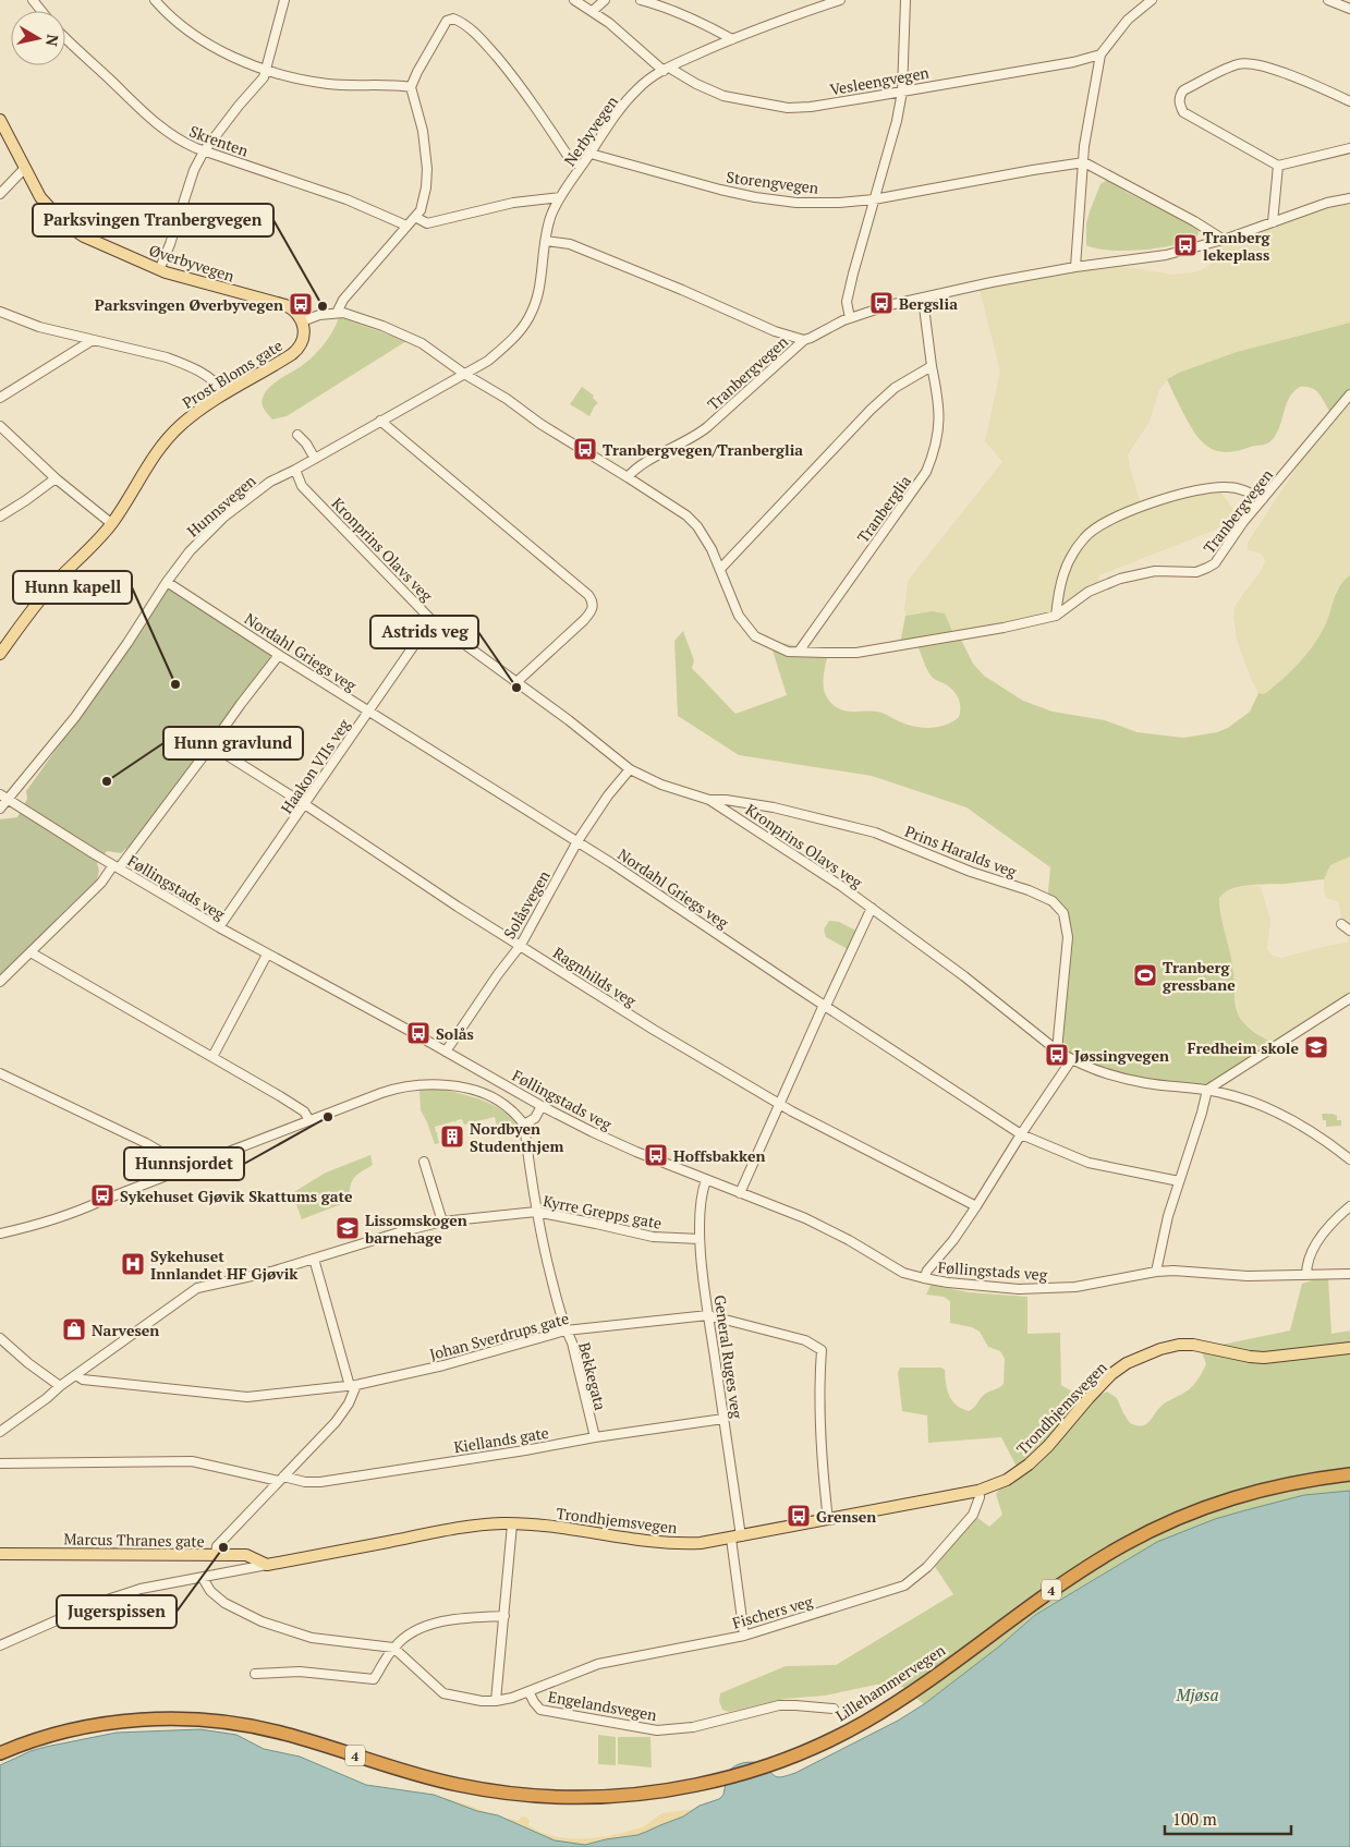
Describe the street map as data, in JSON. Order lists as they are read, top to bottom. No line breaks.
{"streets":{"highway":["4","Lillehammervegen"],"main road":["Øverbyvegen","Prost Bloms gate","Trondhjemsvegen","Marcus Thranes gate"],"street":["Vesleengvegen","Nerbyvegen","Skrenten","Storengvegen","Tranbergvegen","Hunnsvegen","Tranberglia","Kronprins Olavs veg","Nordahl Griegs veg","Haakon VIIs veg","Prins Haralds veg","Føllingstads veg","Solåsvegen","Ragnhilds veg","Kyrre Grepps gate","Johan Sverdrups gate","General Ruges veg","Bekkegata","Kiellands gate","Fischers veg","Engelandsvegen"]},"crossings":[["Vesleengvegen","Nerbyvegen"],["Nerbyvegen","Storengvegen"],["Nerbyvegen","Hunnsvegen"],["Øverbyvegen","Prost Bloms gate"],["Tranbergvegen","Tranberglia"],["Hunnsvegen","Kronprins Olavs veg"],["Hunnsvegen","Nordahl Griegs veg"],["Hunnsvegen","Føllingstads veg"],["Kronprins Olavs veg","Haakon VIIs veg"],["Kronprins Olavs veg","Prins Haralds veg"],["Kronprins Olavs veg","Solåsvegen"],["Nordahl Griegs veg","Haakon VIIs veg"],["Nordahl Griegs veg","Solåsvegen"],["Haakon VIIs veg","Føllingstads veg"],["Haakon VIIs veg","Ragnhilds veg"],["Føllingstads veg","Solåsvegen"],["Føllingstads veg","General Ruges veg"],["Solåsvegen","Ragnhilds veg"],["Kyrre Grepps gate","Johan Sverdrups gate"],["Kyrre Grepps gate","General Ruges veg"],["Kyrre Grepps gate","Bekkegata"],["Johan Sverdrups gate","General Ruges veg"],["Johan Sverdrups gate","Bekkegata"],["Johan Sverdrups gate","Trondhjemsvegen"],["General Ruges veg","Trondhjemsvegen"],["General Ruges veg","Kiellands gate"],["General Ruges veg","Fischers veg"],["Bekkegata","Kiellands gate"],["Trondhjemsvegen","Marcus Thranes gate"],["Trondhjemsvegen","Fischers veg"],["Fischers veg","Engelandsvegen"]],"water":["Mjøsa"],"places":{"bus stop":["Tranberg lekeplass","Bergslia","Parksvingen Øverbyvegen","Tranbergvegen/Tranberglia","Solås","Jøssingvegen","Hoffsbakken","Sykehuset Gjøvik Skattums gate","Grensen"],"other":["Parksvingen Tranbergvegen","Hunn kapell","Astrids veg","Hunn gravlund","Hunnsjordet","Jugerspissen"],"sports":["Tranberg gressbane"],"school or university":["Fredheim skole","Lissomskogen barnehage"],"building":["Nordbyen Studenthjem"],"hospital":["Sykehuset Innlandet HF Gjøvik"],"shop":["Narvesen"]},"scale_bar":"100 m","north":"right"}
